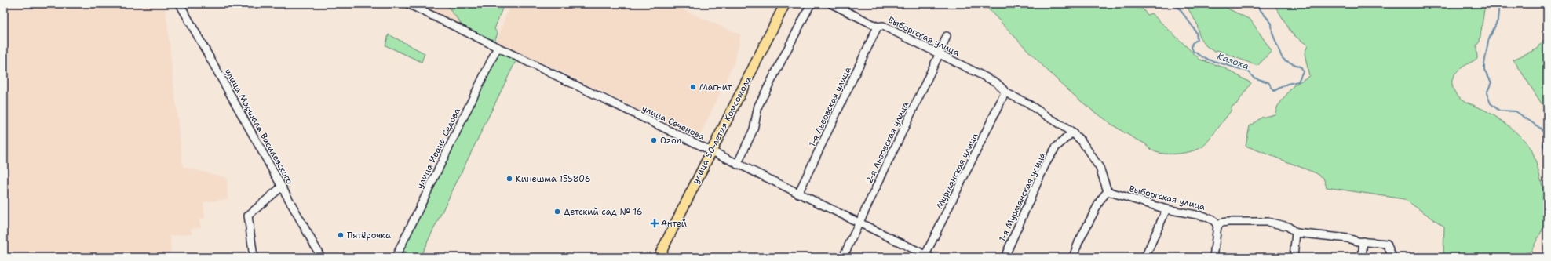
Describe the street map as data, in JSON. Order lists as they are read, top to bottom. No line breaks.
{"streets":{"main road":["улица 50-летия Комсомола"],"street":["Выборгская улица","1-я Львовская улица","улица Сеченова","улица Маршала Василевского","2-я Львовская улица","улица Ивана Седова","Мурманская улица","1-я Мурманская улица"]},"crossings":[["Выборгская улица","1-я Львовская улица"],["Выборгская улица","2-я Львовская улица"],["Выборгская улица","Мурманская улица"],["Выборгская улица","1-я Мурманская улица"],["1-я Львовская улица","улица Сеченова"],["улица Сеченова","улица 50-летия Комсомола"],["улица Сеченова","2-я Львовская улица"],["улица Сеченова","улица Ивана Седова"],["улица Сеченова","Мурманская улица"]],"water":["Казоха"],"places":{"other":["Магнит","Ozon","Кинешма 155806","Детский сад № 16","Пятёрочка"],"health":["Антей"]}}
